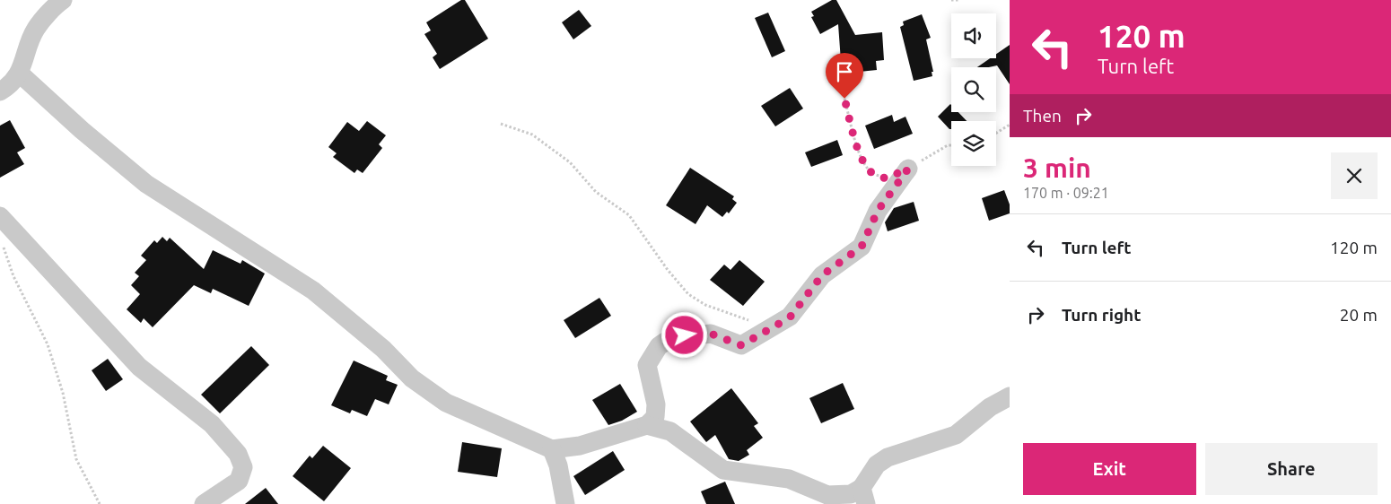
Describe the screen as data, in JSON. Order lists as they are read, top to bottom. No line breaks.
{"page":{"turn":["120 m","Turn left"],"then":"Then","heading":["3 min","170 m · 09:21"],"list":[{"name":"Turn left","value":"120 m"},{"name":"Turn right","value":"20 m"}],"buttons":["Exit","Share"]}}
